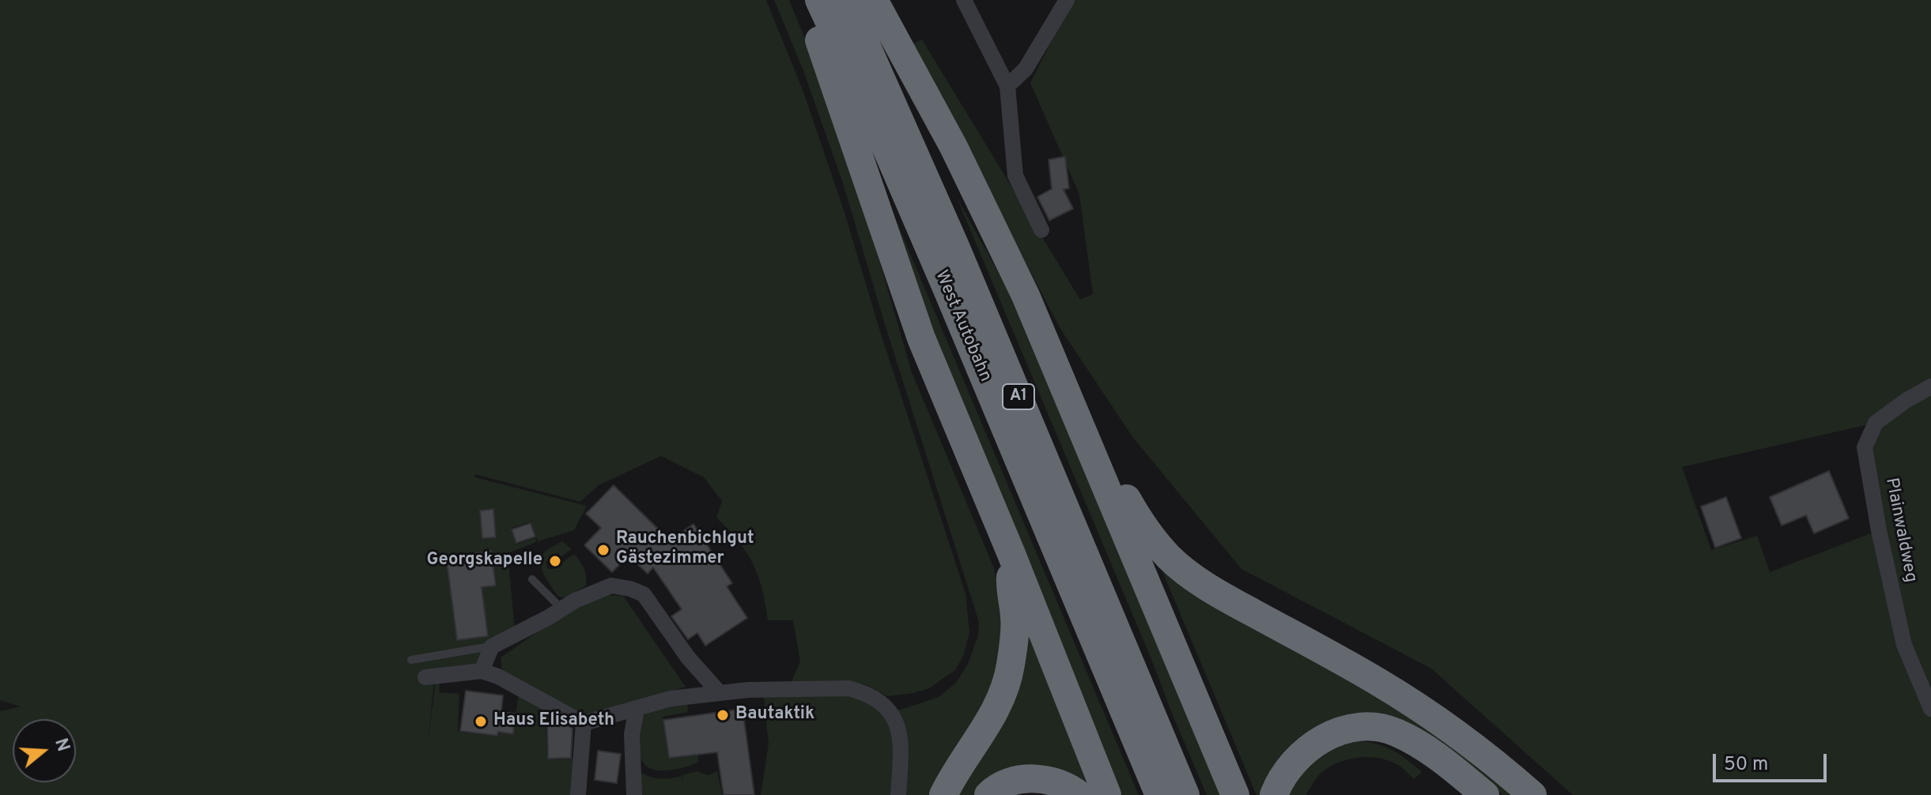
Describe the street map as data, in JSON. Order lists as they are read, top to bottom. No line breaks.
{"streets":{"highway":["West Autobahn","A1"],"street":["Plainwaldweg"]},"places":["Rauchenbichlgut Gästezimmer","Georgskapelle","Bautaktik","Haus Elisabeth"],"scale_bar":"50 m","north":"right"}
